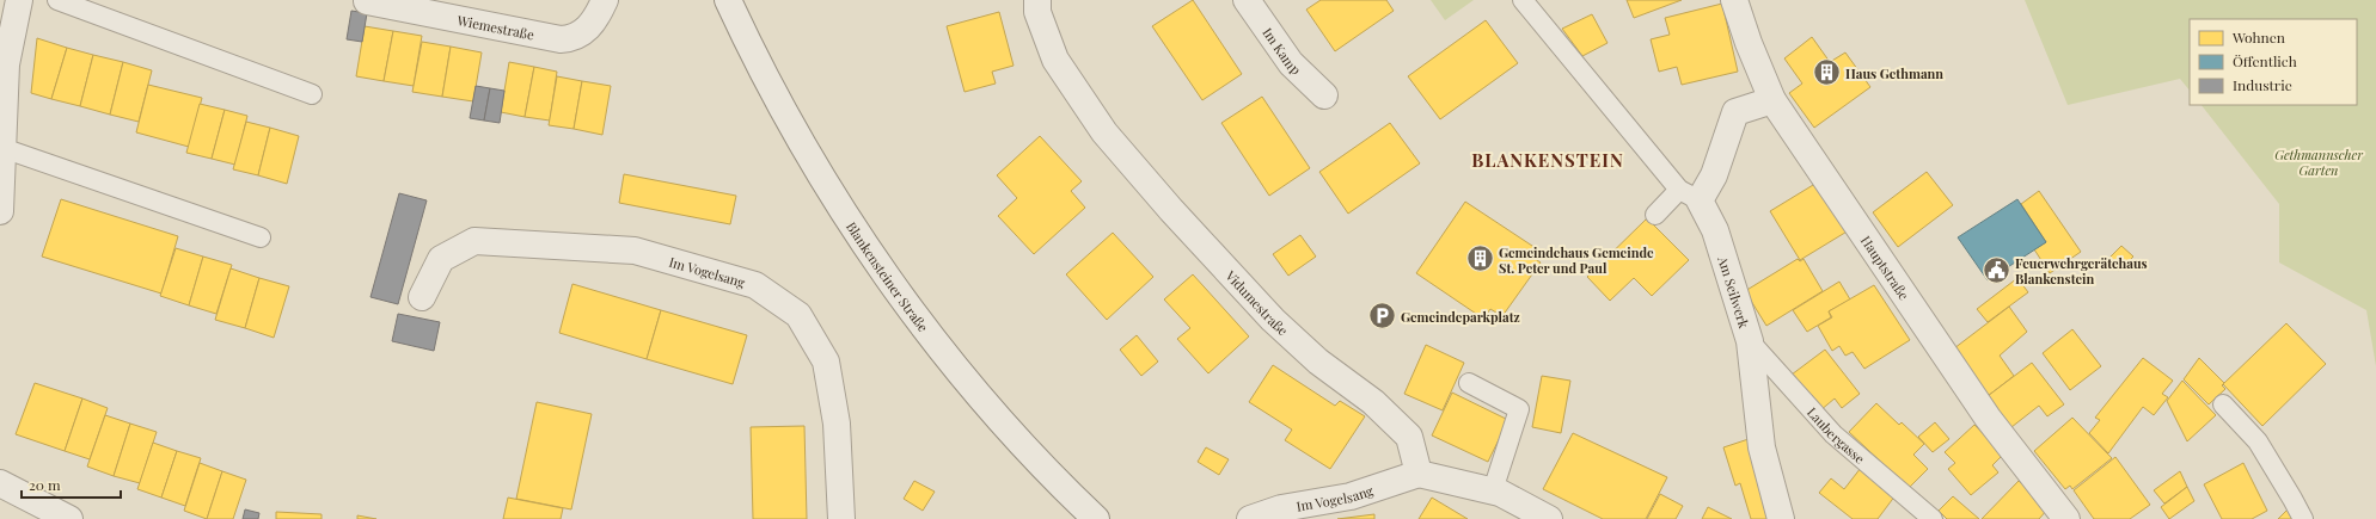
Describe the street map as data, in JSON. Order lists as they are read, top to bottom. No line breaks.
{"streets":{"street":["Wiemestraße","Im Kamp","Hauptstraße","Im Vogelsang","Blankensteiner Straße","Am Seilwerk","Vidumestraße"],"lane":["Laubergasse"]},"crossings":[["Im Vogelsang","Vidumestraße"],["Am Seilwerk","Laubergasse"]],"districts":["BLANKENSTEIN"],"parks":["Gethmannscher Garten"],"places":{"building":["Haus Gethmann","Gemeindehaus Gemeinde St. Peter und Paul"],"public building":["Feuerwehrgerätehaus Blankenstein"],"parking":["Gemeindeparkplatz"]},"legend":["Wohnen","Öffentlich","Industrie"],"scale_bar":"20 m"}
